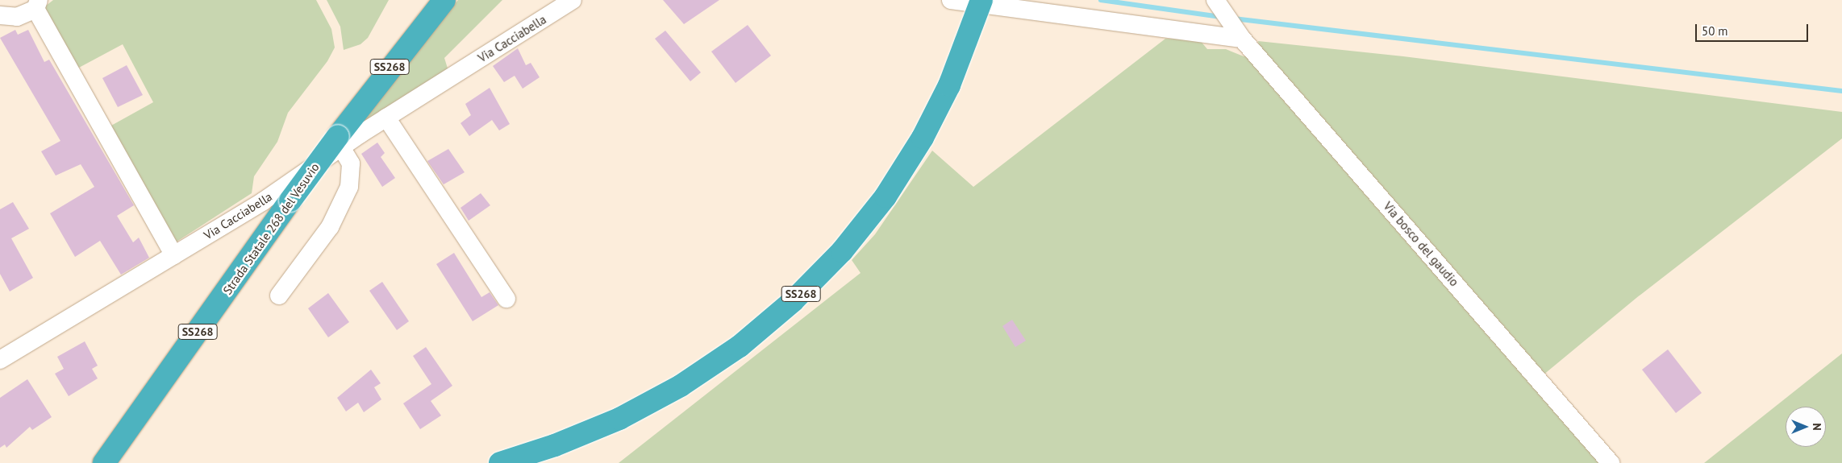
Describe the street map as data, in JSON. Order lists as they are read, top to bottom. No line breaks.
{"streets":{"highway":["SS268","Strada Statale 268 del Vesuvio"],"street":["Via Cacciabella","Via bosco del gaudio"]},"crossings":[["Via Cacciabella","Strada Statale 268 del Vesuvio"]],"scale_bar":"50 m","north":"right"}
